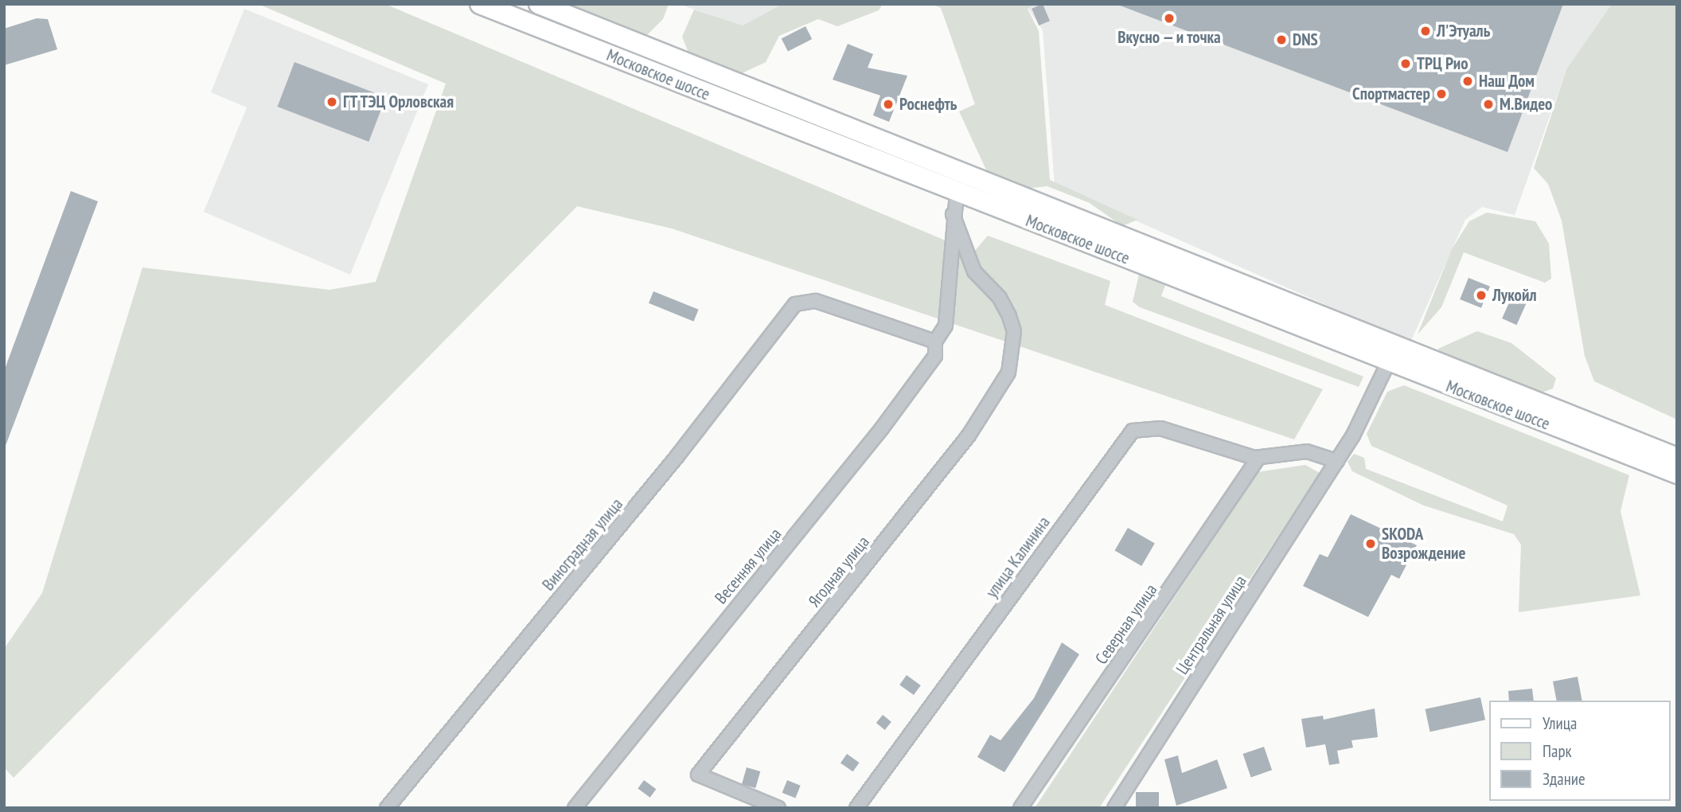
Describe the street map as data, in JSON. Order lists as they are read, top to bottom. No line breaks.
{"streets":{"main road":["Московское шоссе"],"street":["Виноградная улица","улица Калинина","Весенняя улица","Ягодная улица","Северная улица","Центральная улица"]},"crossings":[["Московское шоссе","Весенняя улица"],["Московское шоссе","Центральная улица"],["Виноградная улица","Весенняя улица"],["улица Калинина","Северная улица"],["Весенняя улица","Ягодная улица"]],"places":["Вкусно — и точка","Л'Этуаль","DNS","ТРЦ Рио","Наш Дом","Спортмастер","ГТ ТЭЦ Орловская","Роснефть","М.Видео","Лукойл","SKODA Возрождение"],"legend":["Улица","Парк","Здание"]}
